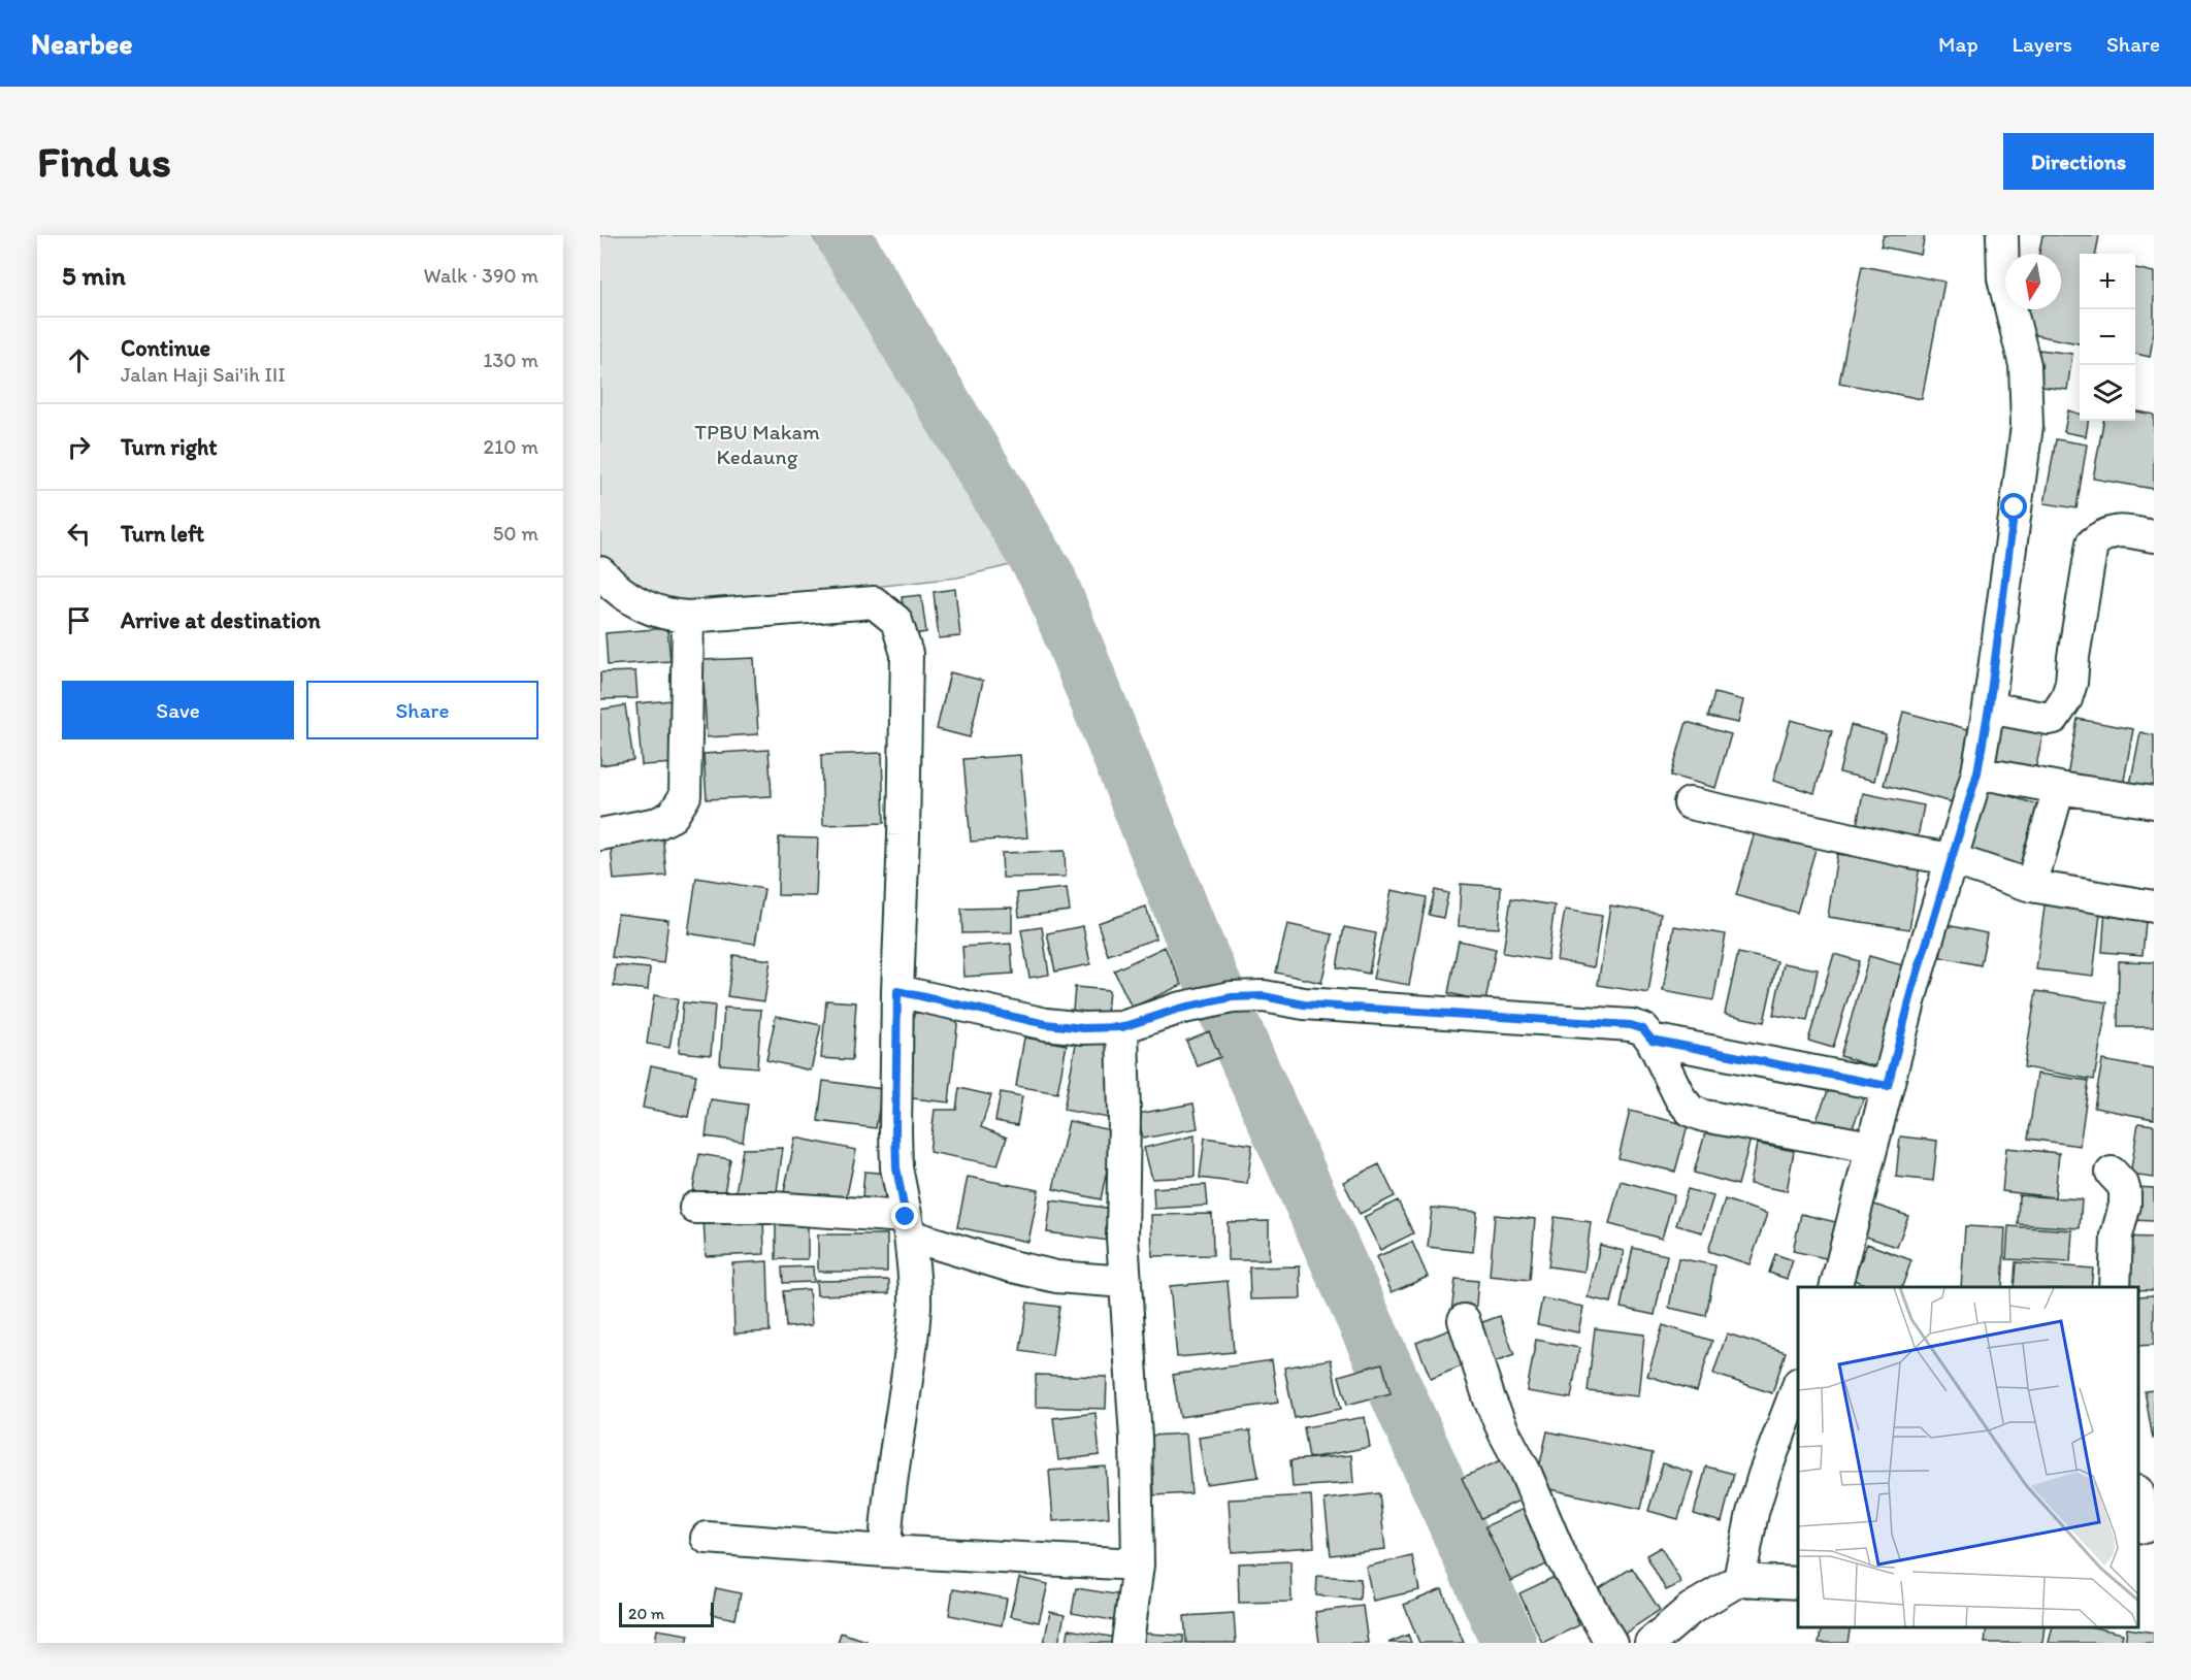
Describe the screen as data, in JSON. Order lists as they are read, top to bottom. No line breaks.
{"parks":["TPBU Makam Kedaung"],"scale_bar":"20 m","north":"bottom","page":{"header":"Nearbee","nav":["Map","Layers","Share"],"buttons":["Directions",["Save","Share"]],"title":"Find us","heading":["5 min","Walk · 390 m"],"map_buttons":["+","−"],"list":[["Continue","Jalan Haji Sai'ih III","130 m"],["Turn right","210 m"],["Turn left","50 m"],"Arrive at destination"],"scale":"20 m"}}
